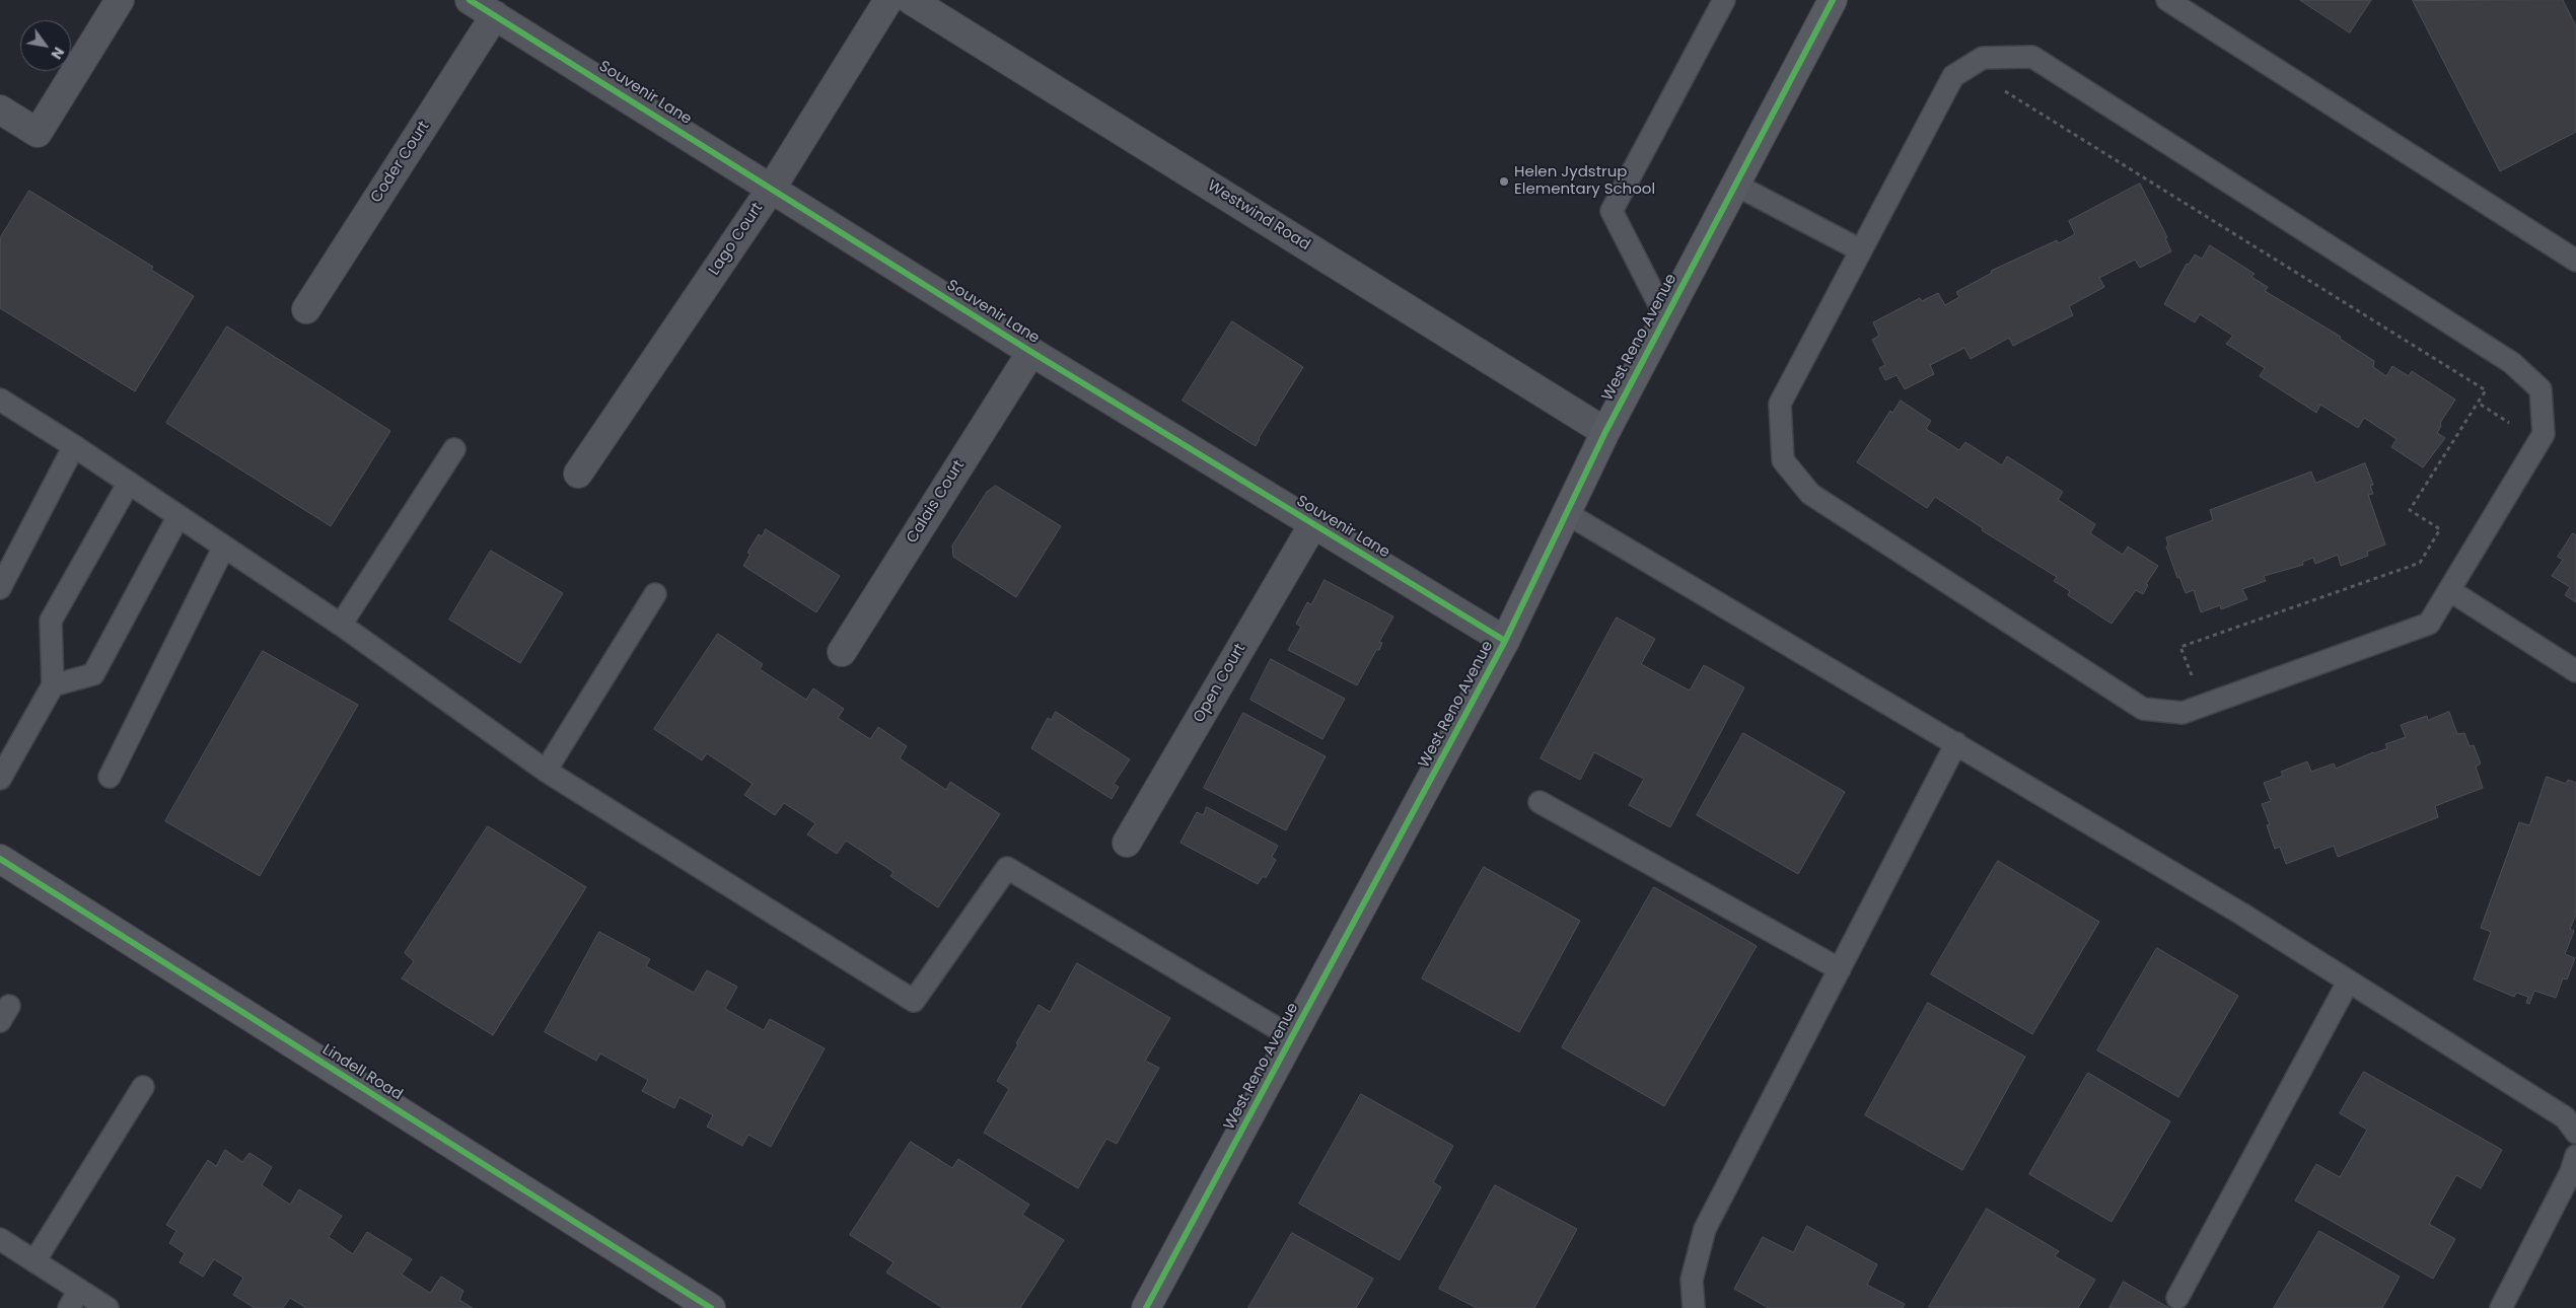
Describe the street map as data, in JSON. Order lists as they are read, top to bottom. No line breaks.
{"streets":{"street":["Souvenir Lane","Coder Court","Westwind Road","Lago Court","West Reno Avenue","Calais Court","Open Court","Lindell Road"]},"crossings":[["Souvenir Lane","Coder Court"],["Souvenir Lane","Lago Court"],["Souvenir Lane","West Reno Avenue"],["Souvenir Lane","Calais Court"],["Souvenir Lane","Open Court"],["Westwind Road","West Reno Avenue"]],"places":["Helen Jydstrup Elementary School"],"north":"bottom right"}
